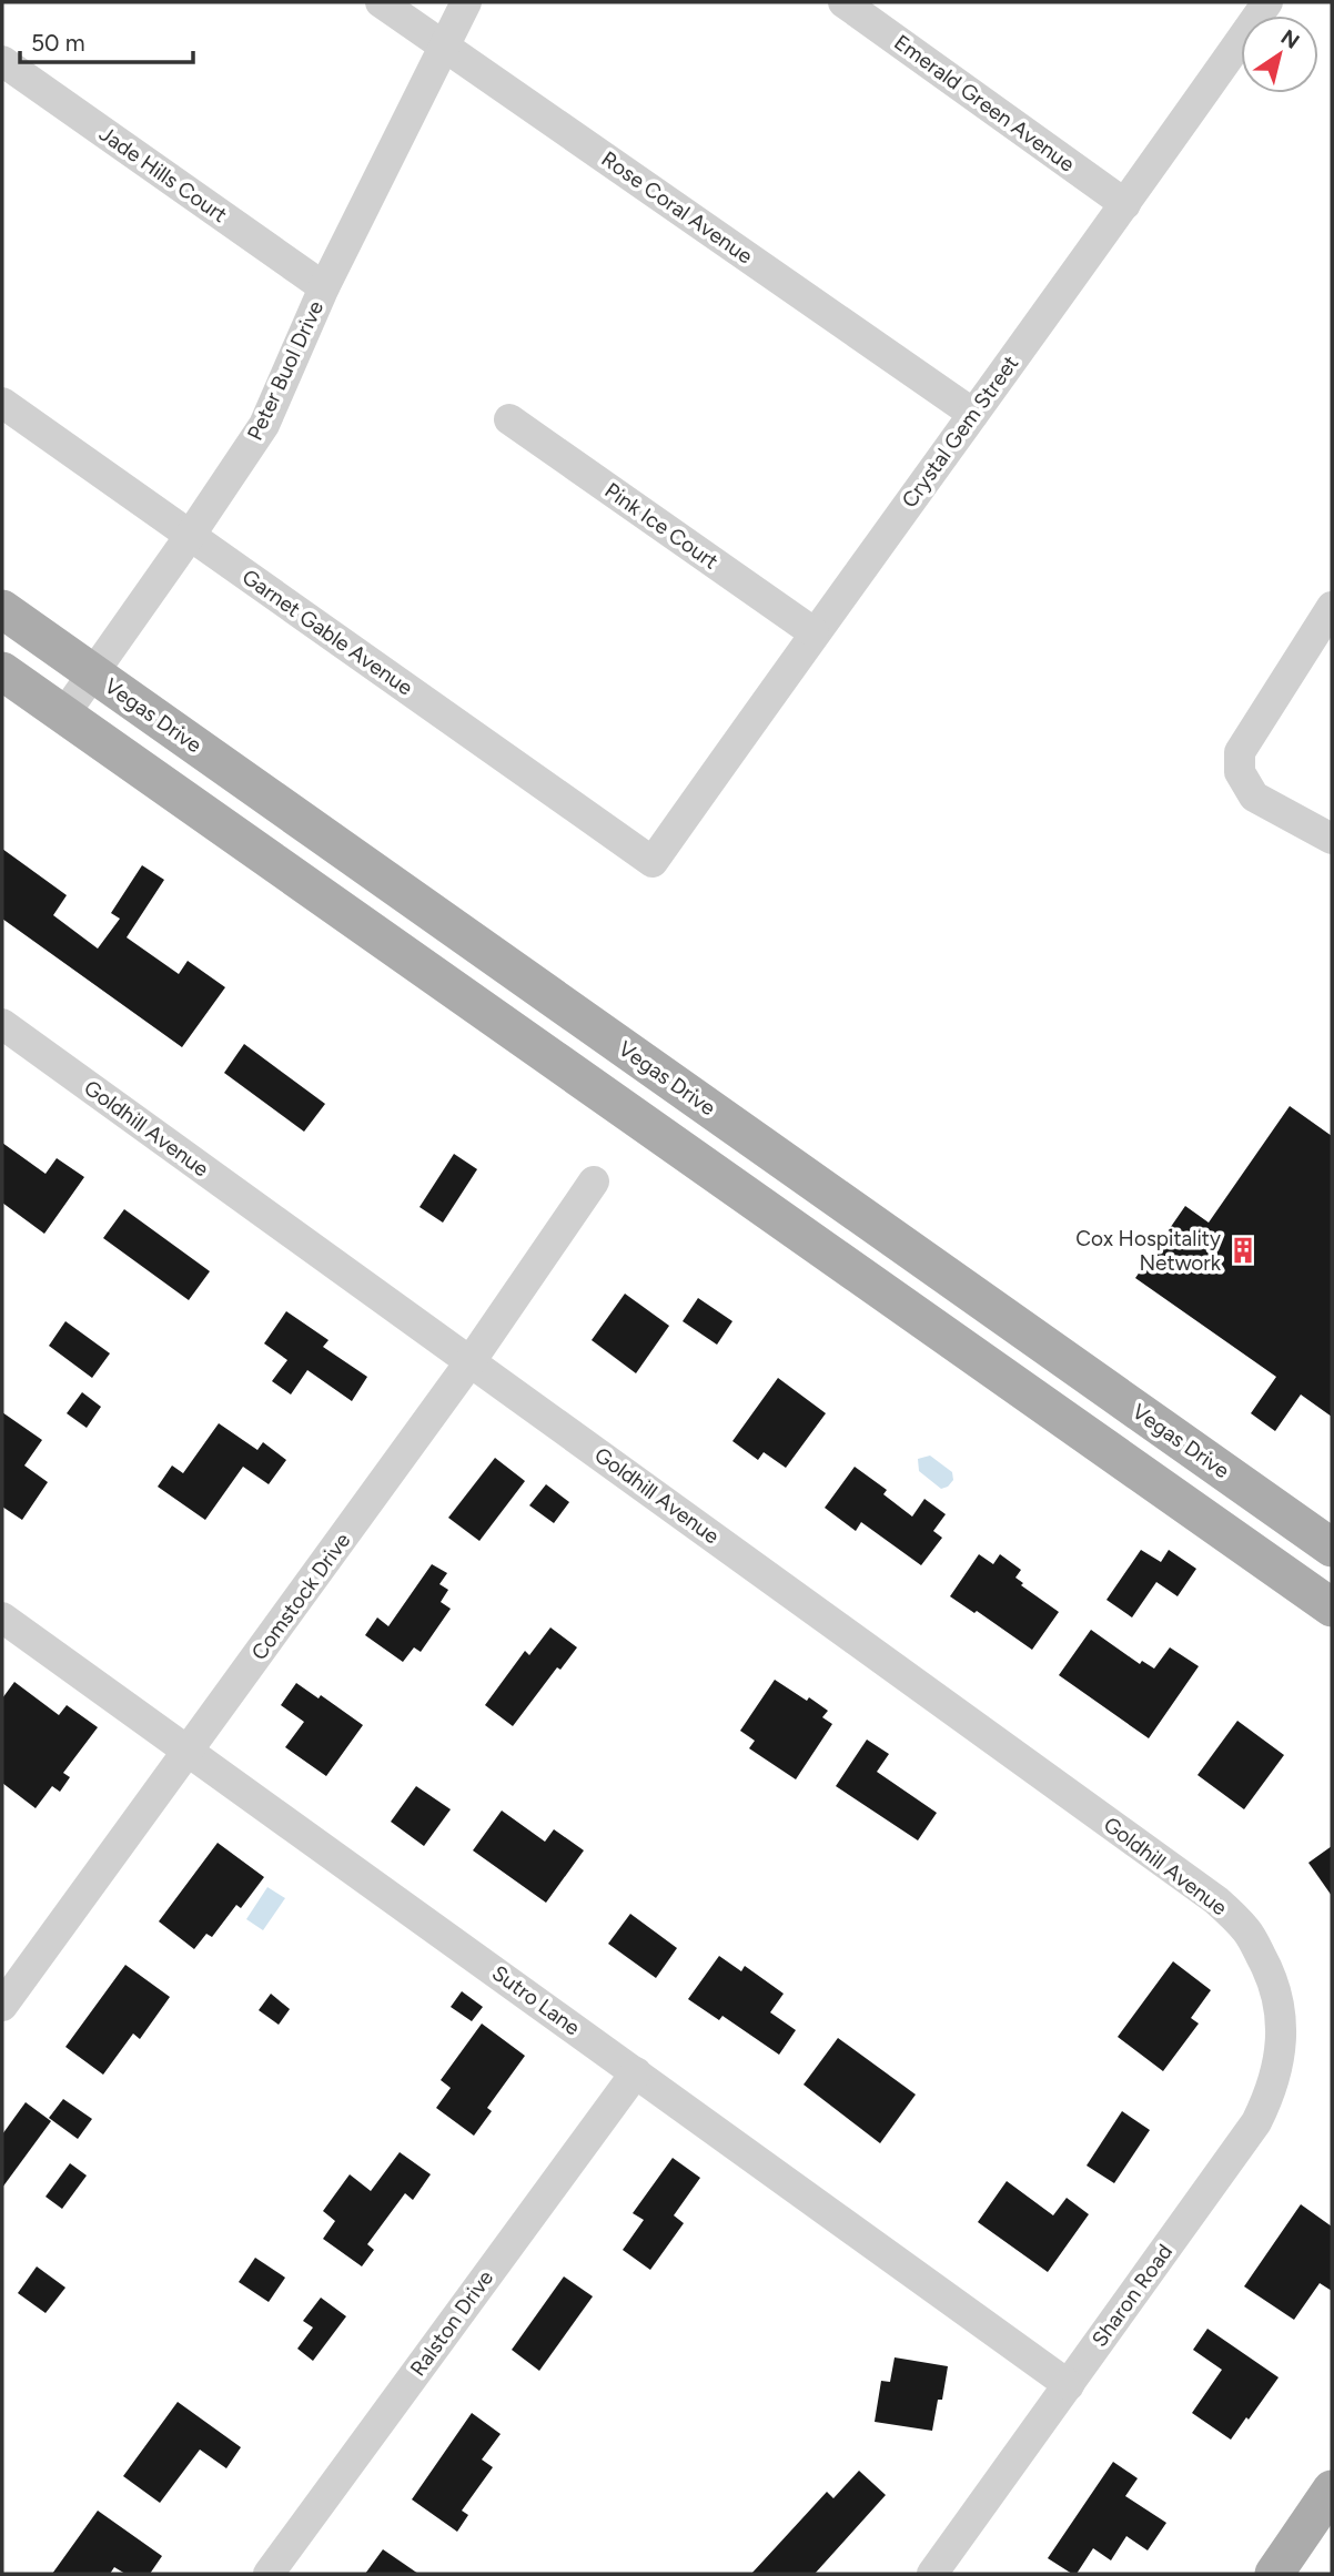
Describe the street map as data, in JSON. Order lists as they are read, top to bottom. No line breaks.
{"streets":{"main road":["Vegas Drive"],"street":["Emerald Green Avenue","Jade Hills Court","Rose Coral Avenue","Peter Buol Drive","Crystal Gem Street","Pink Ice Court","Garnet Gable Avenue","Goldhill Avenue","Comstock Drive","Sutro Lane","Sharon Road","Ralston Drive"]},"crossings":[["Emerald Green Avenue","Crystal Gem Street"],["Jade Hills Court","Peter Buol Drive"],["Rose Coral Avenue","Peter Buol Drive"],["Rose Coral Avenue","Crystal Gem Street"],["Peter Buol Drive","Garnet Gable Avenue"],["Peter Buol Drive","Vegas Drive"],["Crystal Gem Street","Pink Ice Court"],["Crystal Gem Street","Garnet Gable Avenue"],["Goldhill Avenue","Comstock Drive"],["Goldhill Avenue","Sharon Road"],["Comstock Drive","Sutro Lane"],["Sutro Lane","Sharon Road"],["Sutro Lane","Ralston Drive"]],"places":{"building":["Cox Hospitality Network"]},"scale_bar":"50 m","north":"top right"}
